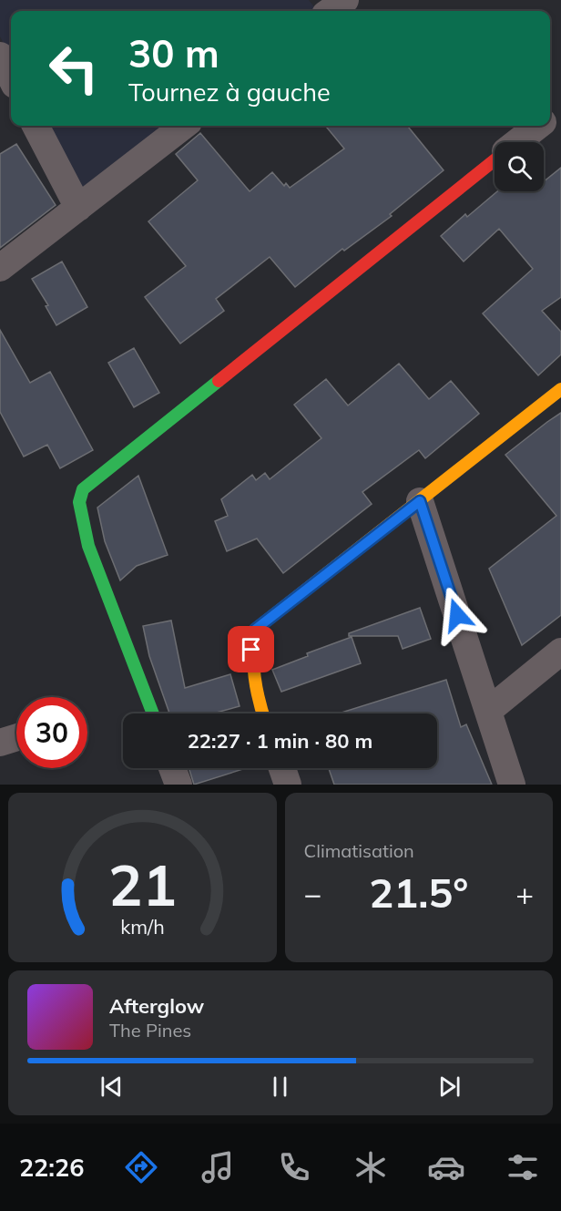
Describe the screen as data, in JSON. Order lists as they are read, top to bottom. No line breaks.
{"page":{"turn":["30 m","Tournez à gauche"],"limit":"30","trip":"22:27 · 1 min · 80 m","tile":"Climatisation","heat":["−","21.5°","+"],"song":["Afterglow","The Pines"],"tabs":"22:26","gauge":["21","km/h"]}}
